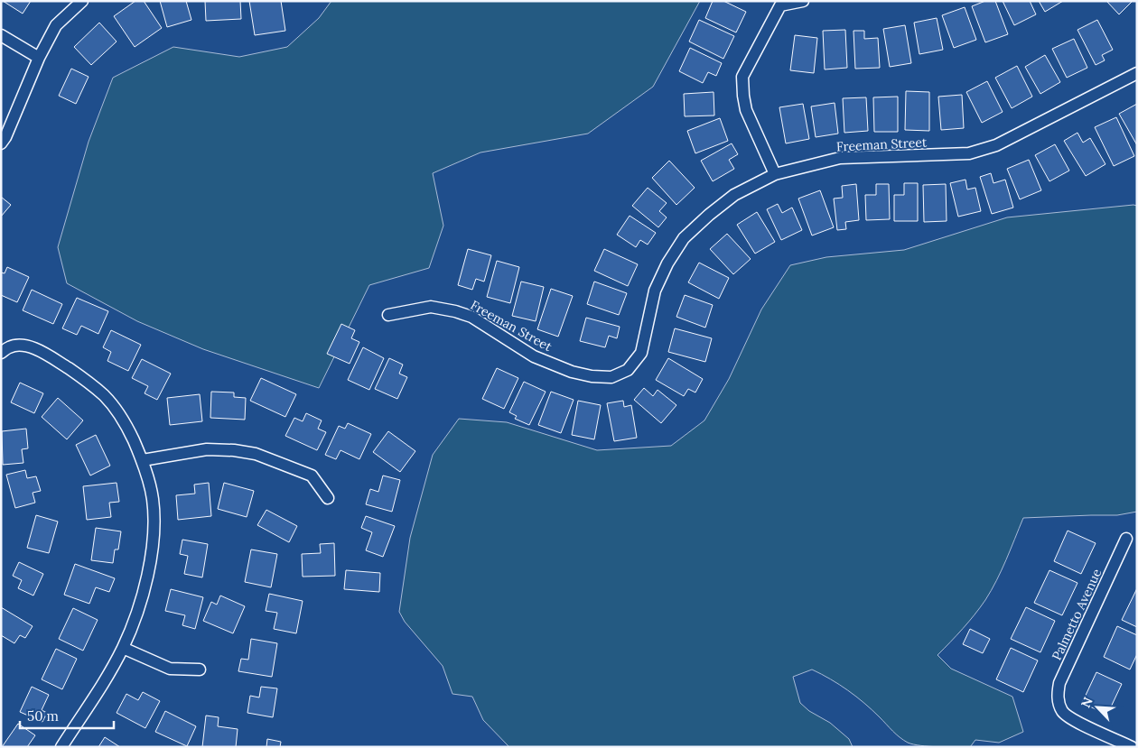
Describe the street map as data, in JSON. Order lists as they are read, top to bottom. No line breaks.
{"streets":{"street":["Freeman Street","Palmetto Avenue"]},"scale_bar":"50 m","north":"top left"}
